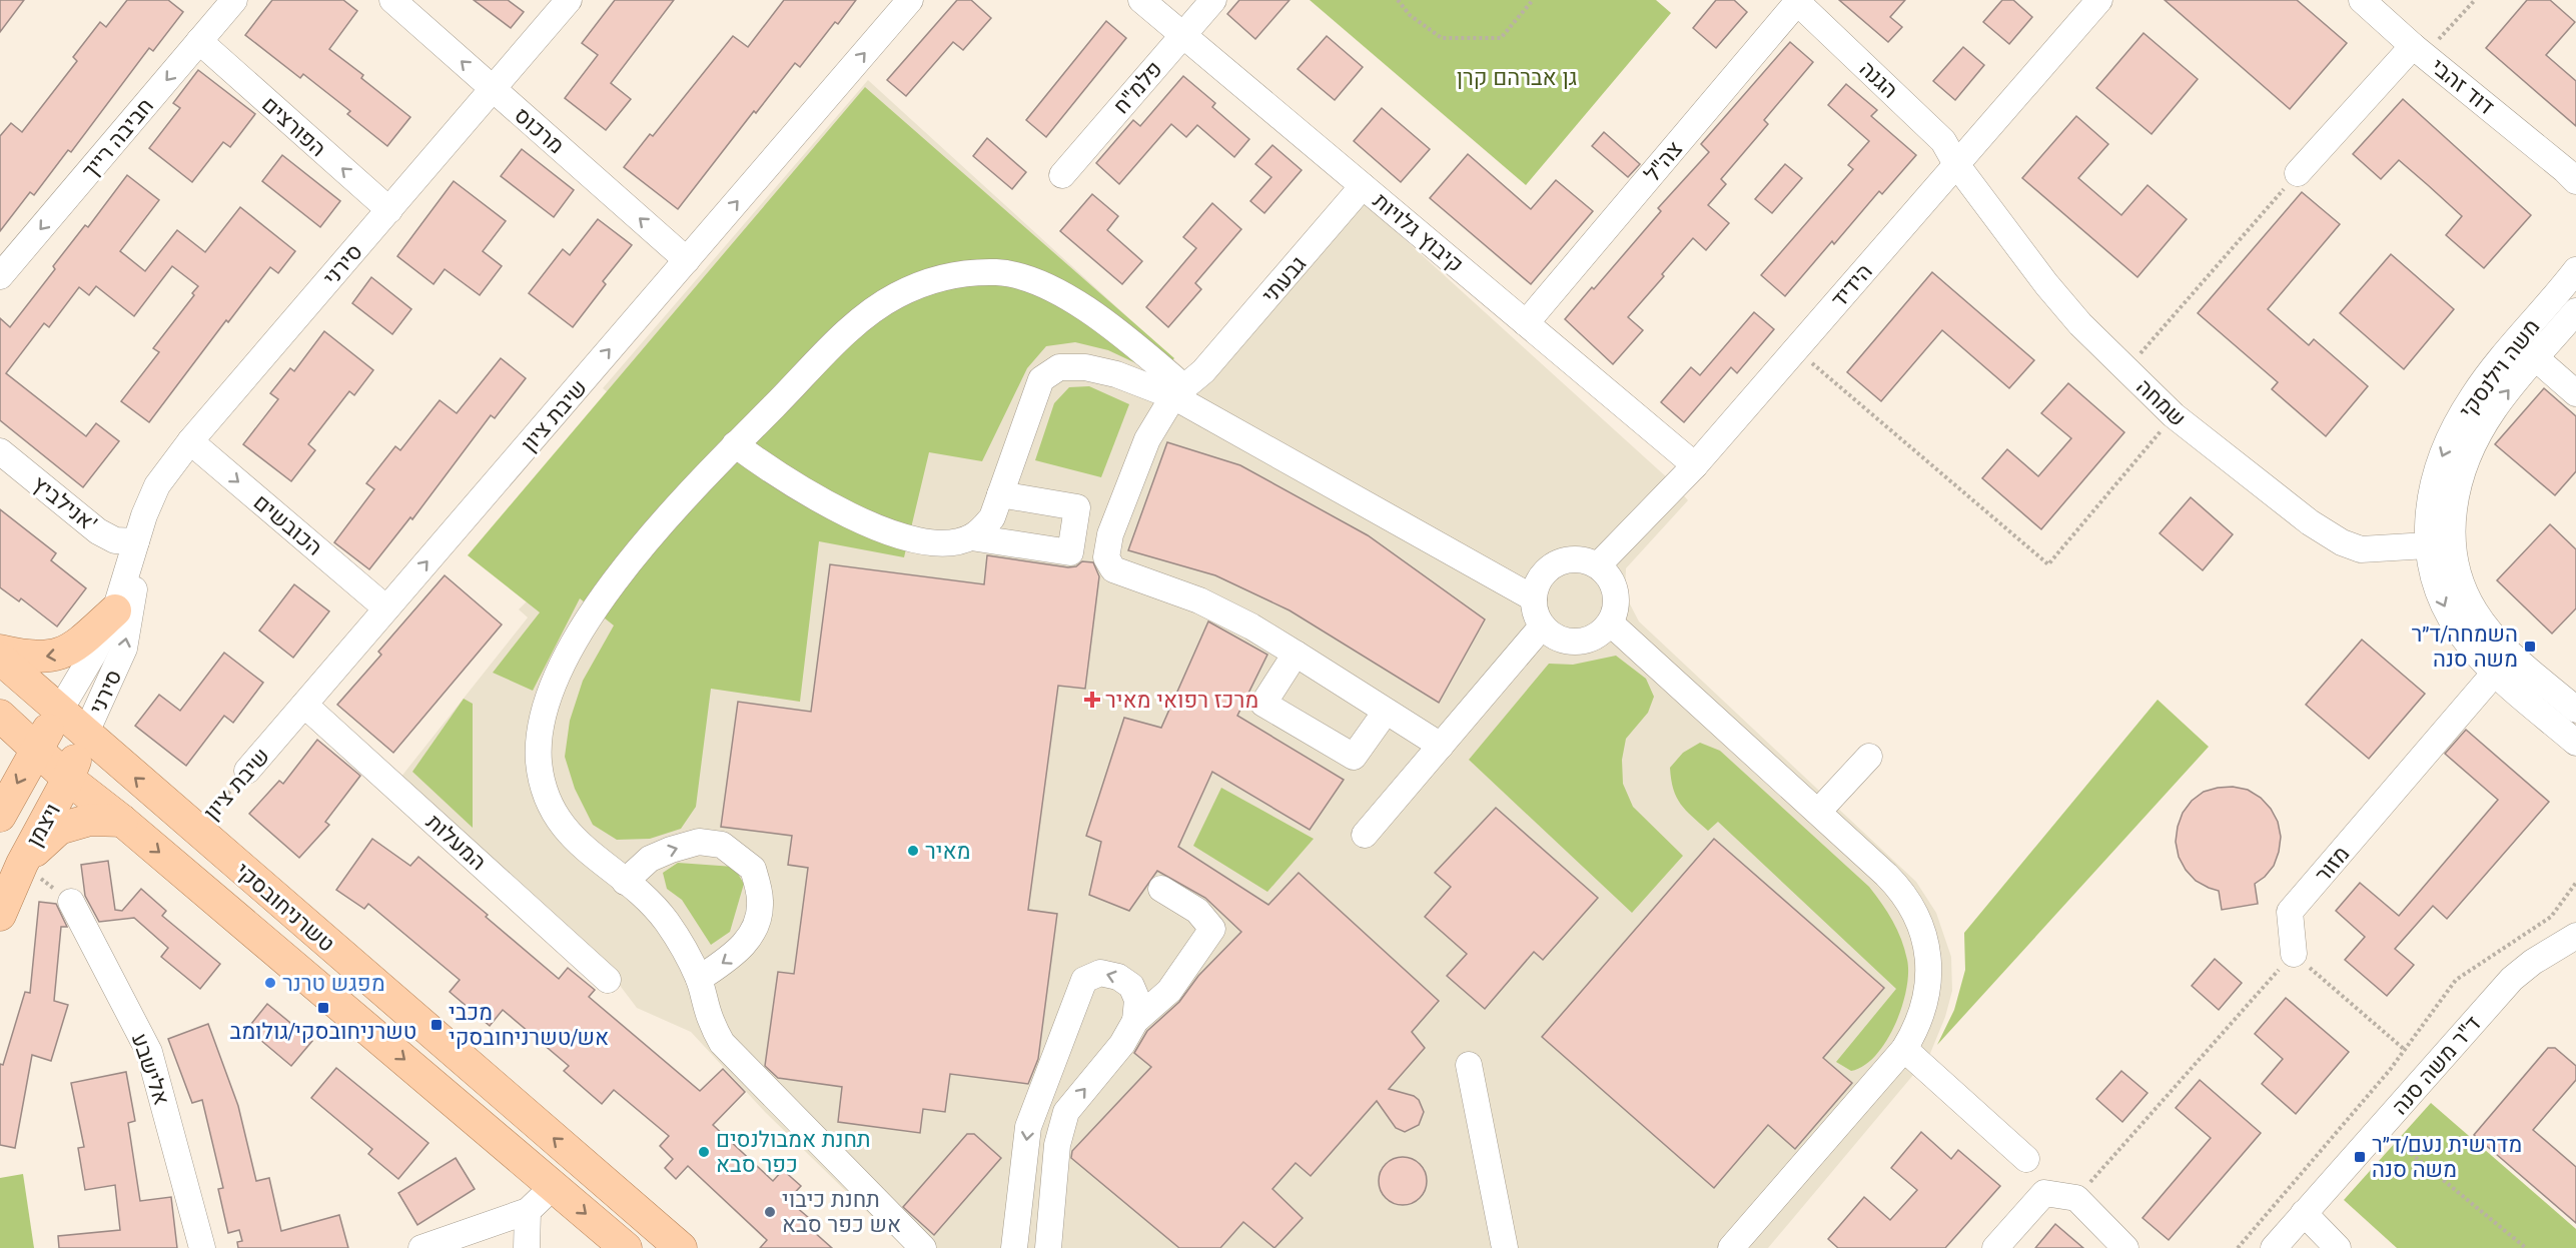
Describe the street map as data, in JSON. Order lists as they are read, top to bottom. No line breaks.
{"streets":{"main road":["ויצמן","טשרניחובסקי"],"street":["הגנה","דוד זהבי","פלמ\"ח","הפורצים","מרכוס","חביבה רייך","צה\"ל","קיבוץ גלויות","סירני","גבעתי","הידיד","משה וילנסקי","שמחה","שיבת ציון","אנילביץ'","הכובשים","המעלות","מזור","ד\"ר משה סנה","אלישבע"]},"crossings":[["הגנה","צה\"ל"],["הגנה","הידיד"],["הגנה","שמחה"],["פלמ\"ח","קיבוץ גלויות"],["הפורצים","חביבה רייך"],["הפורצים","סירני"],["מרכוס","סירני"],["מרכוס","שיבת ציון"],["צה\"ל","קיבוץ גלויות"],["קיבוץ גלויות","גבעתי"],["קיבוץ גלויות","הידיד"],["סירני","אנילביץ'"],["סירני","הכובשים"],["סירני","ויצמן"],["סירני","טשרניחובסקי"],["הידיד","שמחה"],["משה וילנסקי","שמחה"],["שיבת ציון","הכובשים"],["שיבת ציון","המעלות"],["שיבת ציון","טשרניחובסקי"],["ויצמן","טשרניחובסקי"]],"one_way":["הפורצים","מרכוס","חביבה רייך","שיבת ציון","הכובשים"],"parks":["גן אברהם קרן"],"places":{"transit":["השמחה/ד״ר משה סנה","טשרניחובסקי/גולומב","מכבי אש/טשרניחובסקי","מדרשית נעם/ד״ר משה סנה"],"health":["מרכז רפואי מאיר"],"other":["מאיר","מפגש טרנר","תחנת אמבולנסים כפר סבא","תחנת כיבוי אש כפר סבא"]}}
